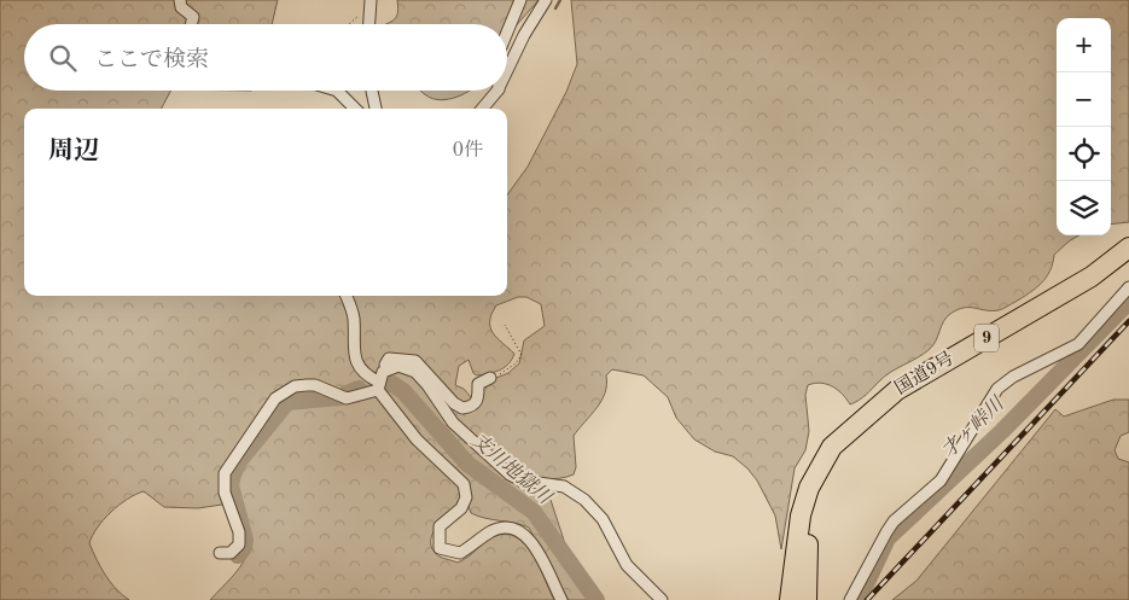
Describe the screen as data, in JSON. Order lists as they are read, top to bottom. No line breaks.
{"streets":{"highway":["9","国道9号"]},"water":["才ヶ峠川","支川地獄川"],"page":{"map_buttons":["+","−"],"search":"ここで検索","heading":["周辺","0件"]}}
